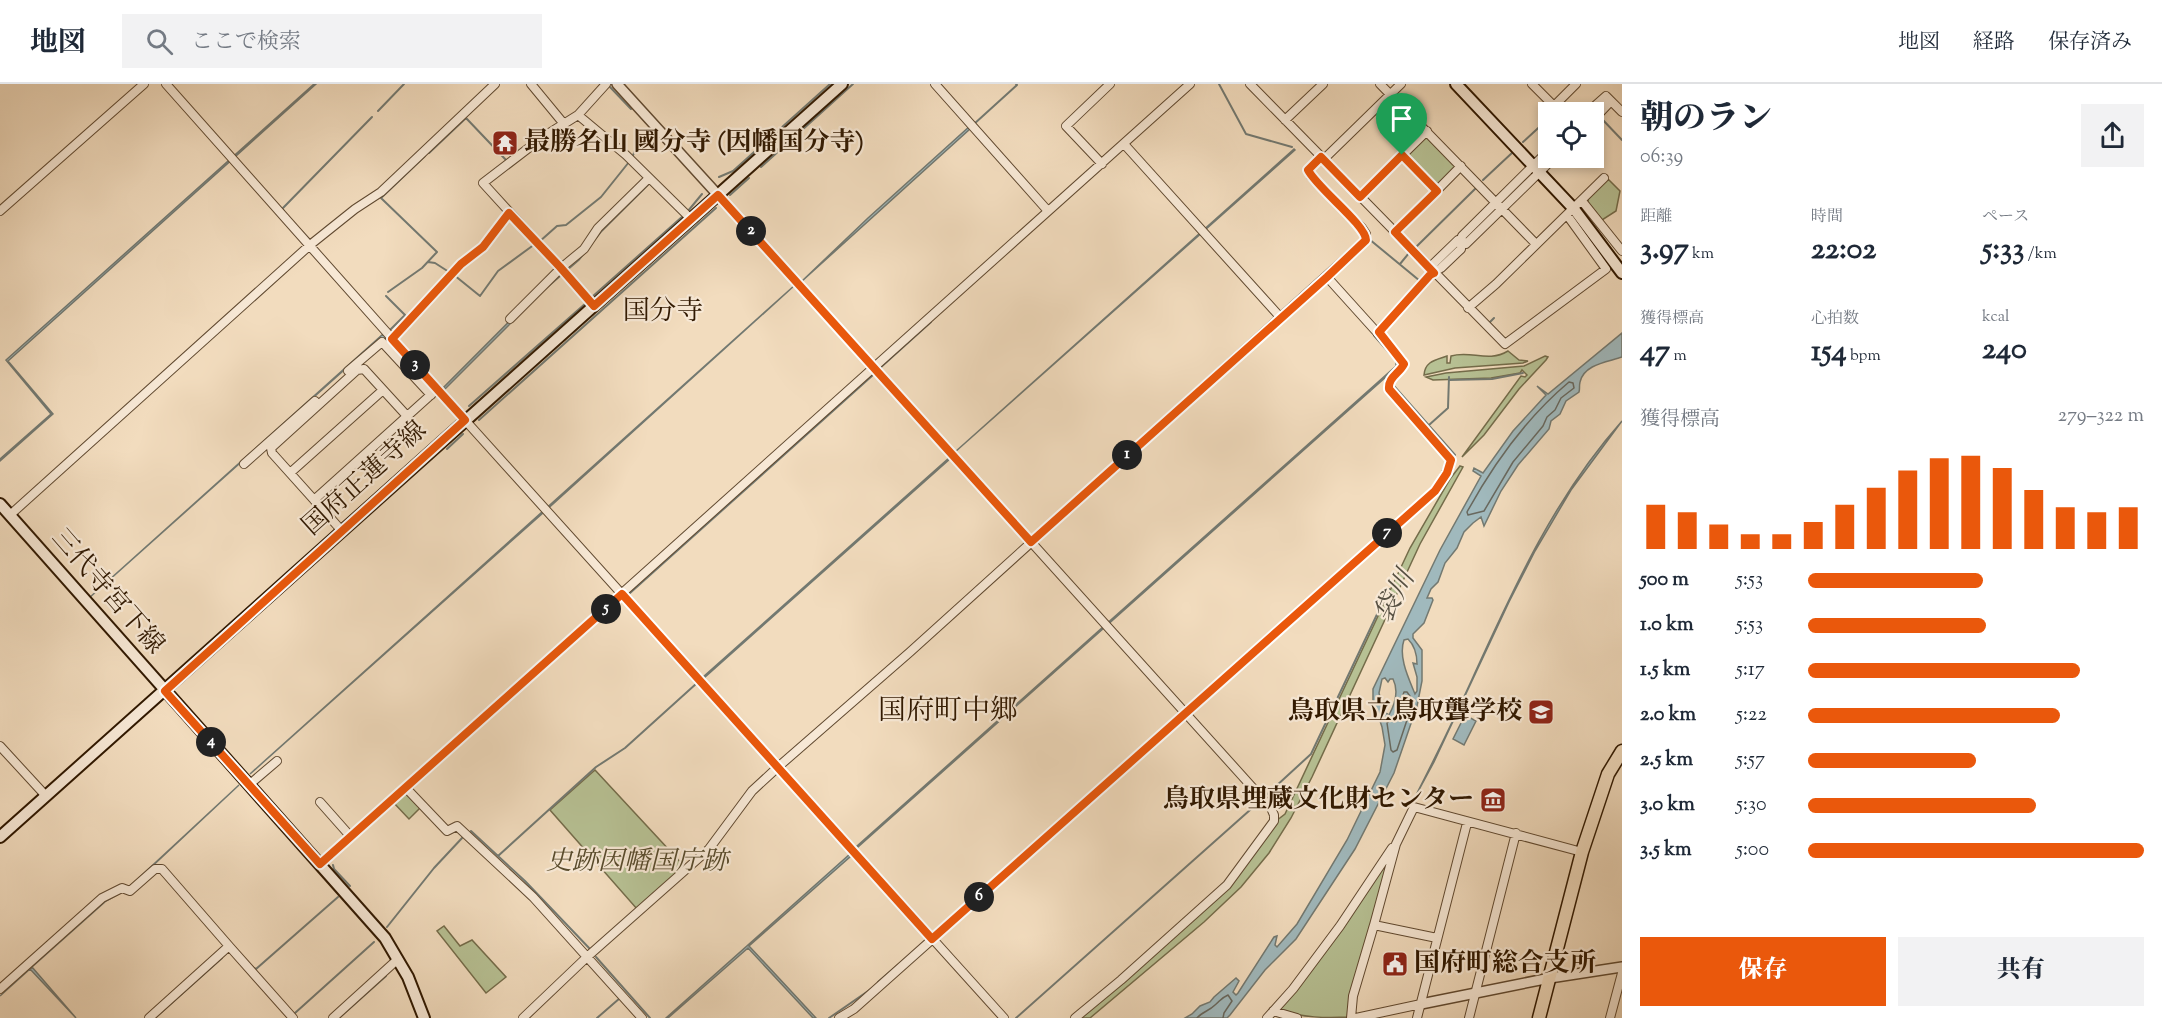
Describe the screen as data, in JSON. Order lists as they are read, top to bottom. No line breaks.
{"streets":{"main road":["国府正蓮寺線","三代寺宮下線"]},"crossings":[["国府正蓮寺線","三代寺宮下線"]],"districts":["国分寺","国府町中郷"],"water":["袋川"],"parks":["史跡因幡国庁跡"],"places":{"temple":["最勝名山 國分寺 (因幡国分寺)"],"school or university":["鳥取県立鳥取聾学校"],"museum":["鳥取県埋蔵文化財センター"],"public building":["国府町総合支所"]},"page":{"header":"地図","search":"ここで検索","nav":["地図","経路","保存済み"],"heading":["朝のラン","06:39"],"stats":[["距離","3.97 km"],["時間","22:02"],["ペース","5:33 /km"],["獲得標高","47 m"],["心拍数","154 bpm"],["kcal","240"]],"pins":["2","3","1","7","5","4","6"],"chart":["獲得標高","279–322 m"],"list":[{"name":"500 m","note":"5:53"},{"name":"1.0 km","note":"5:53"},{"name":"1.5 km","note":"5:17"},{"name":"2.0 km","note":"5:22"},{"name":"2.5 km","note":"5:57"},{"name":"3.0 km","note":"5:30"},{"name":"3.5 km","note":"5:00"}],"buttons":["保存","共有"]}}
